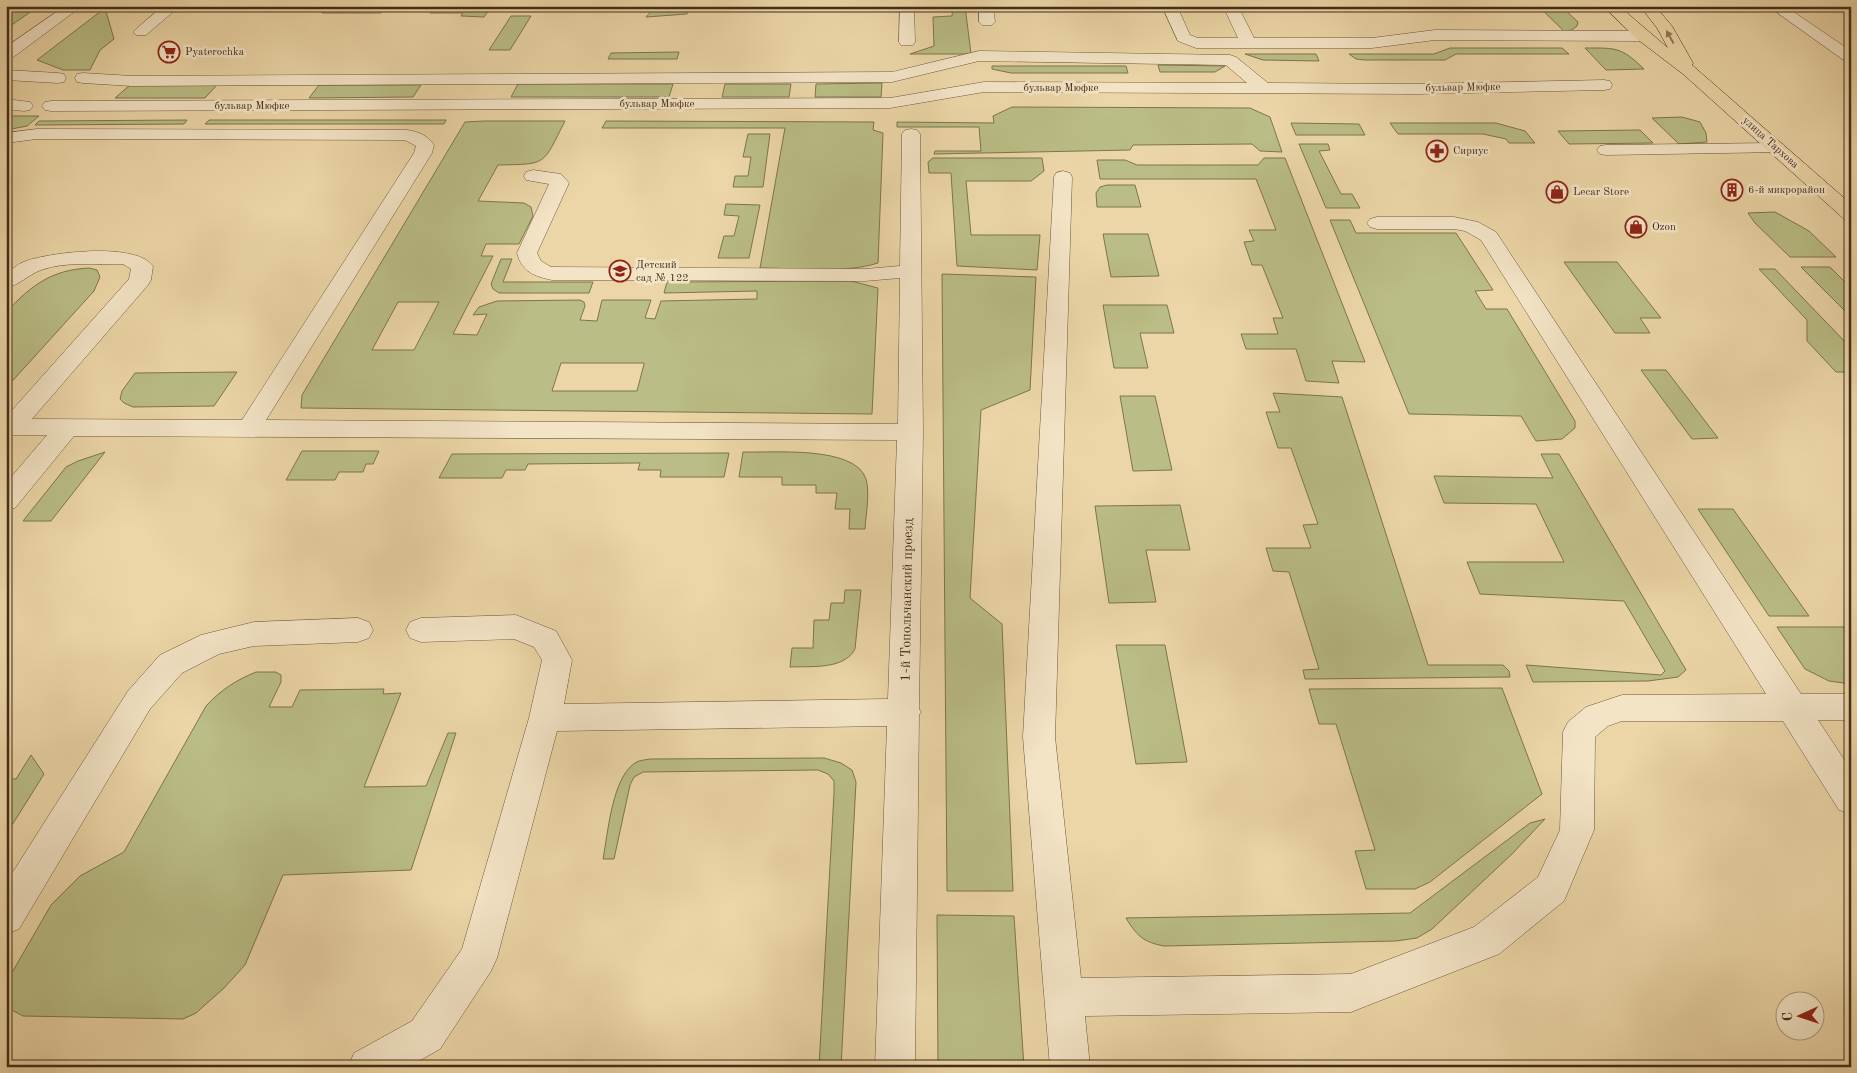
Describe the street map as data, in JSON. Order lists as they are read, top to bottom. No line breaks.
{"streets":{"main road":["улица Тархова"],"street":["бульвар Мюфке","1-й Топольчанский проезд"]},"places":{"supermarket":["Pyaterochka"],"pharmacy":["Сириус"],"building":["6-й микрорайон"],"shop":["Lecar Store","Ozon"],"school or university":["Детский сад № 122"]},"north":"left"}
